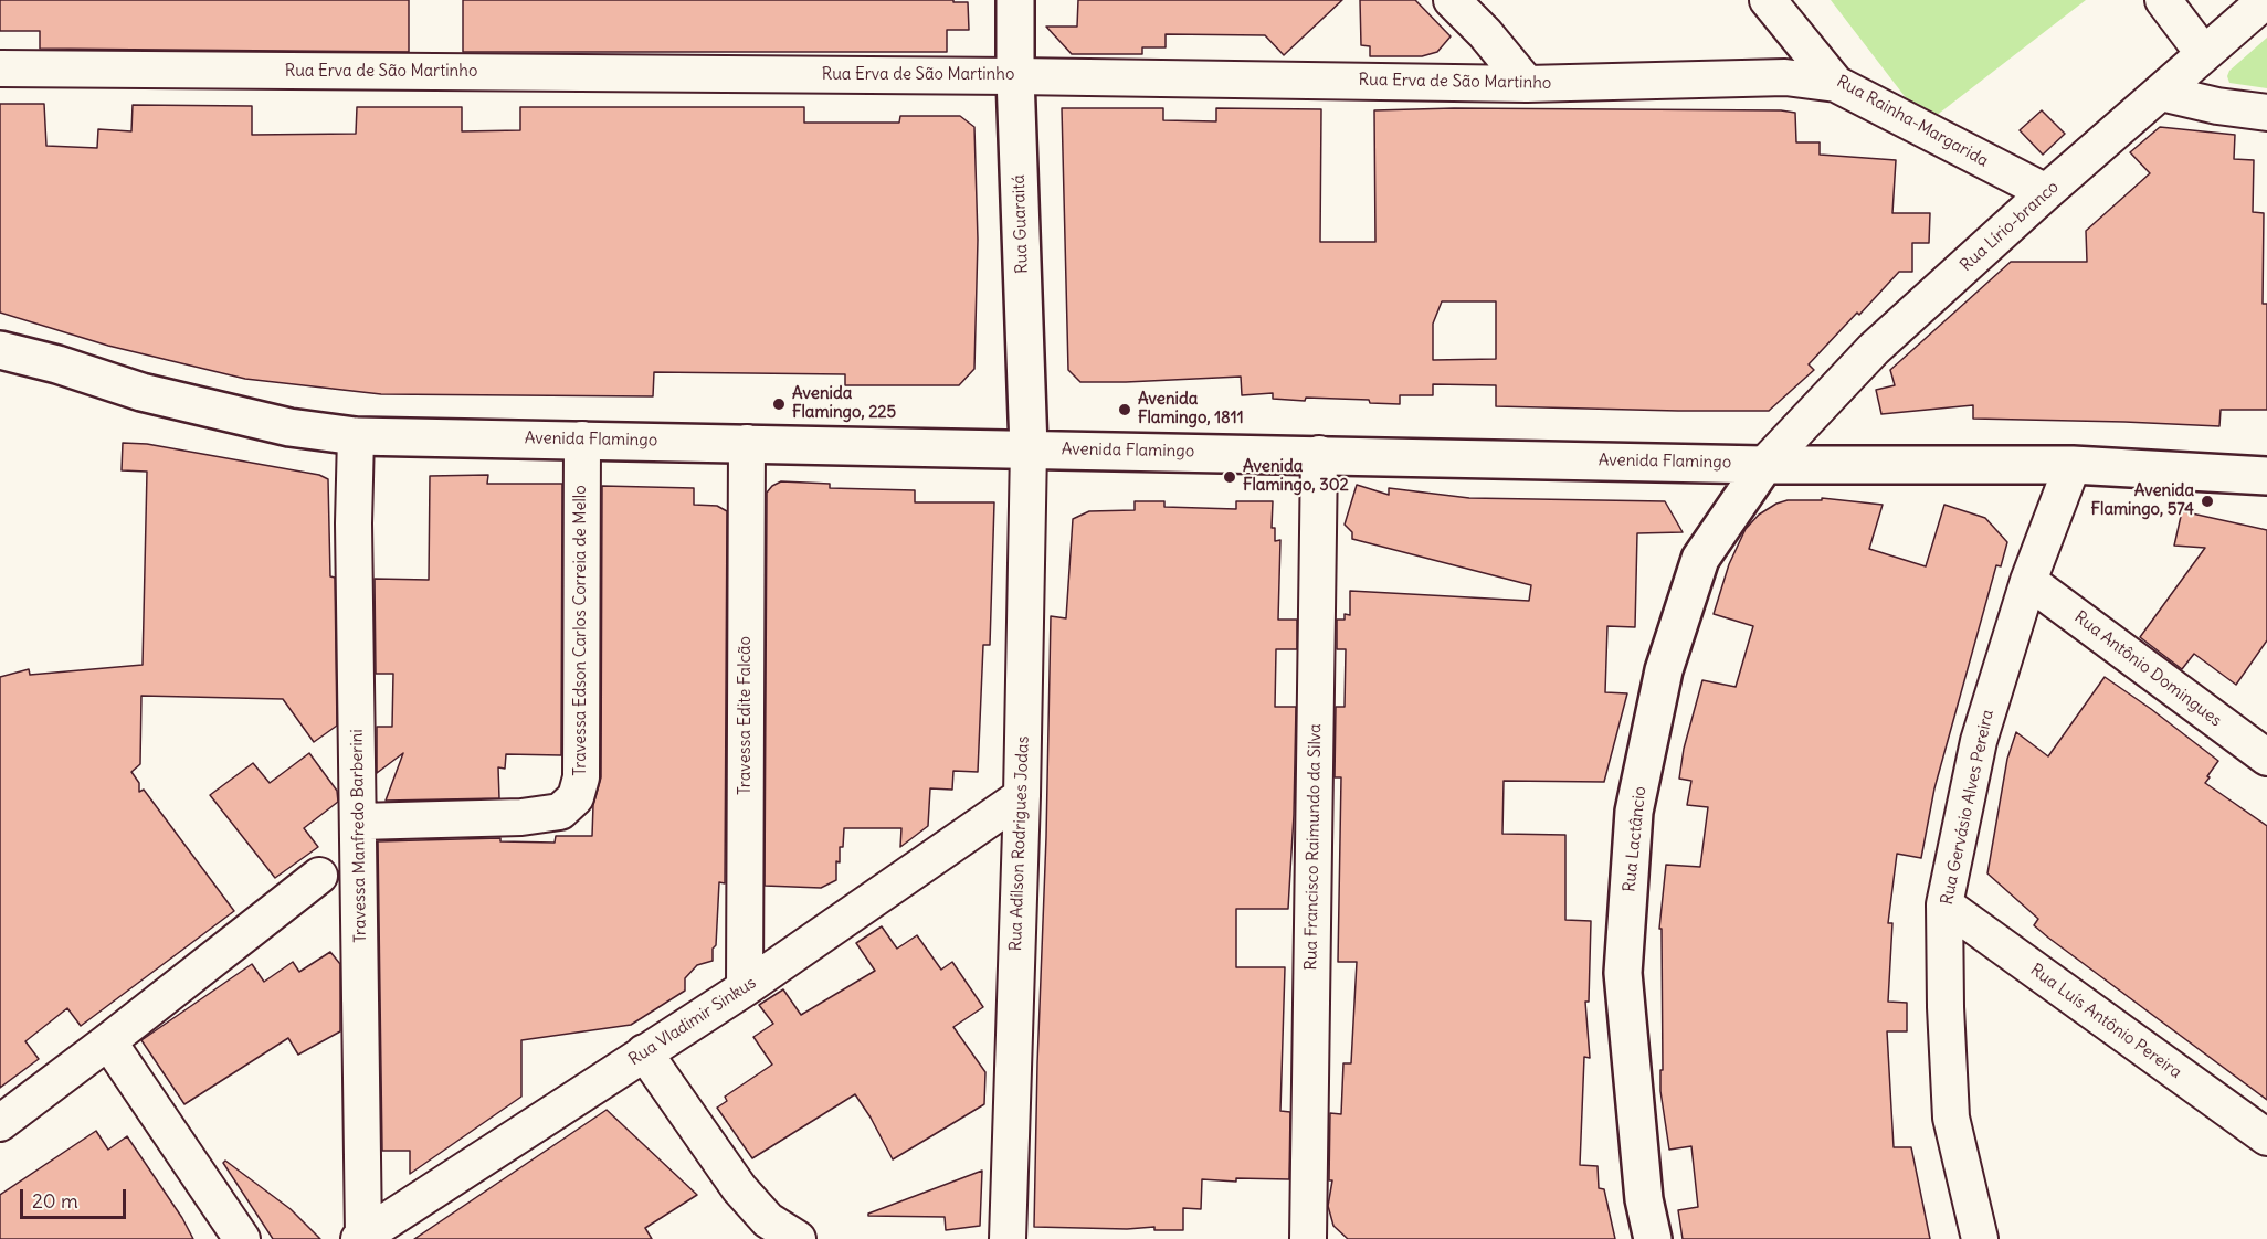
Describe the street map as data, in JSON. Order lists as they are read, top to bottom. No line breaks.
{"streets":{"street":["Rua Erva de São Martinho","Rua Rainha-Margarida","Rua Guaraitá","Rua Lírio-branco","Avenida Flamingo","Travessa Edson Carlos Correia de Mello","Rua Antônio Domingues","Travessa Edite Falcão","Rua Gervásio Alves Pereira","Travessa Manfredo Barberini","Rua Lactâncio","Rua Adílson Rodrigues Jodas","Rua Francisco Raimundo da Silva","Rua Vladimir Sinkus","Rua Luís Antônio Pereira"]},"crossings":[["Rua Erva de São Martinho","Rua Rainha-Margarida"],["Rua Erva de São Martinho","Rua Guaraitá"],["Rua Rainha-Margarida","Rua Lírio-branco"],["Rua Guaraitá","Avenida Flamingo"],["Rua Guaraitá","Rua Adílson Rodrigues Jodas"],["Rua Lírio-branco","Avenida Flamingo"],["Rua Lírio-branco","Rua Lactâncio"],["Avenida Flamingo","Travessa Edson Carlos Correia de Mello"],["Avenida Flamingo","Travessa Edite Falcão"],["Avenida Flamingo","Rua Gervásio Alves Pereira"],["Avenida Flamingo","Travessa Manfredo Barberini"],["Avenida Flamingo","Rua Lactâncio"],["Avenida Flamingo","Rua Adílson Rodrigues Jodas"],["Avenida Flamingo","Rua Francisco Raimundo da Silva"],["Travessa Edson Carlos Correia de Mello","Travessa Manfredo Barberini"],["Rua Antônio Domingues","Rua Gervásio Alves Pereira"],["Travessa Edite Falcão","Rua Vladimir Sinkus"],["Rua Gervásio Alves Pereira","Rua Luís Antônio Pereira"],["Travessa Manfredo Barberini","Rua Vladimir Sinkus"],["Rua Adílson Rodrigues Jodas","Rua Vladimir Sinkus"]],"places":["Avenida Flamingo, 225","Avenida Flamingo, 1811","Avenida Flamingo, 302","Avenida Flamingo, 574"],"scale_bar":"20 m"}
